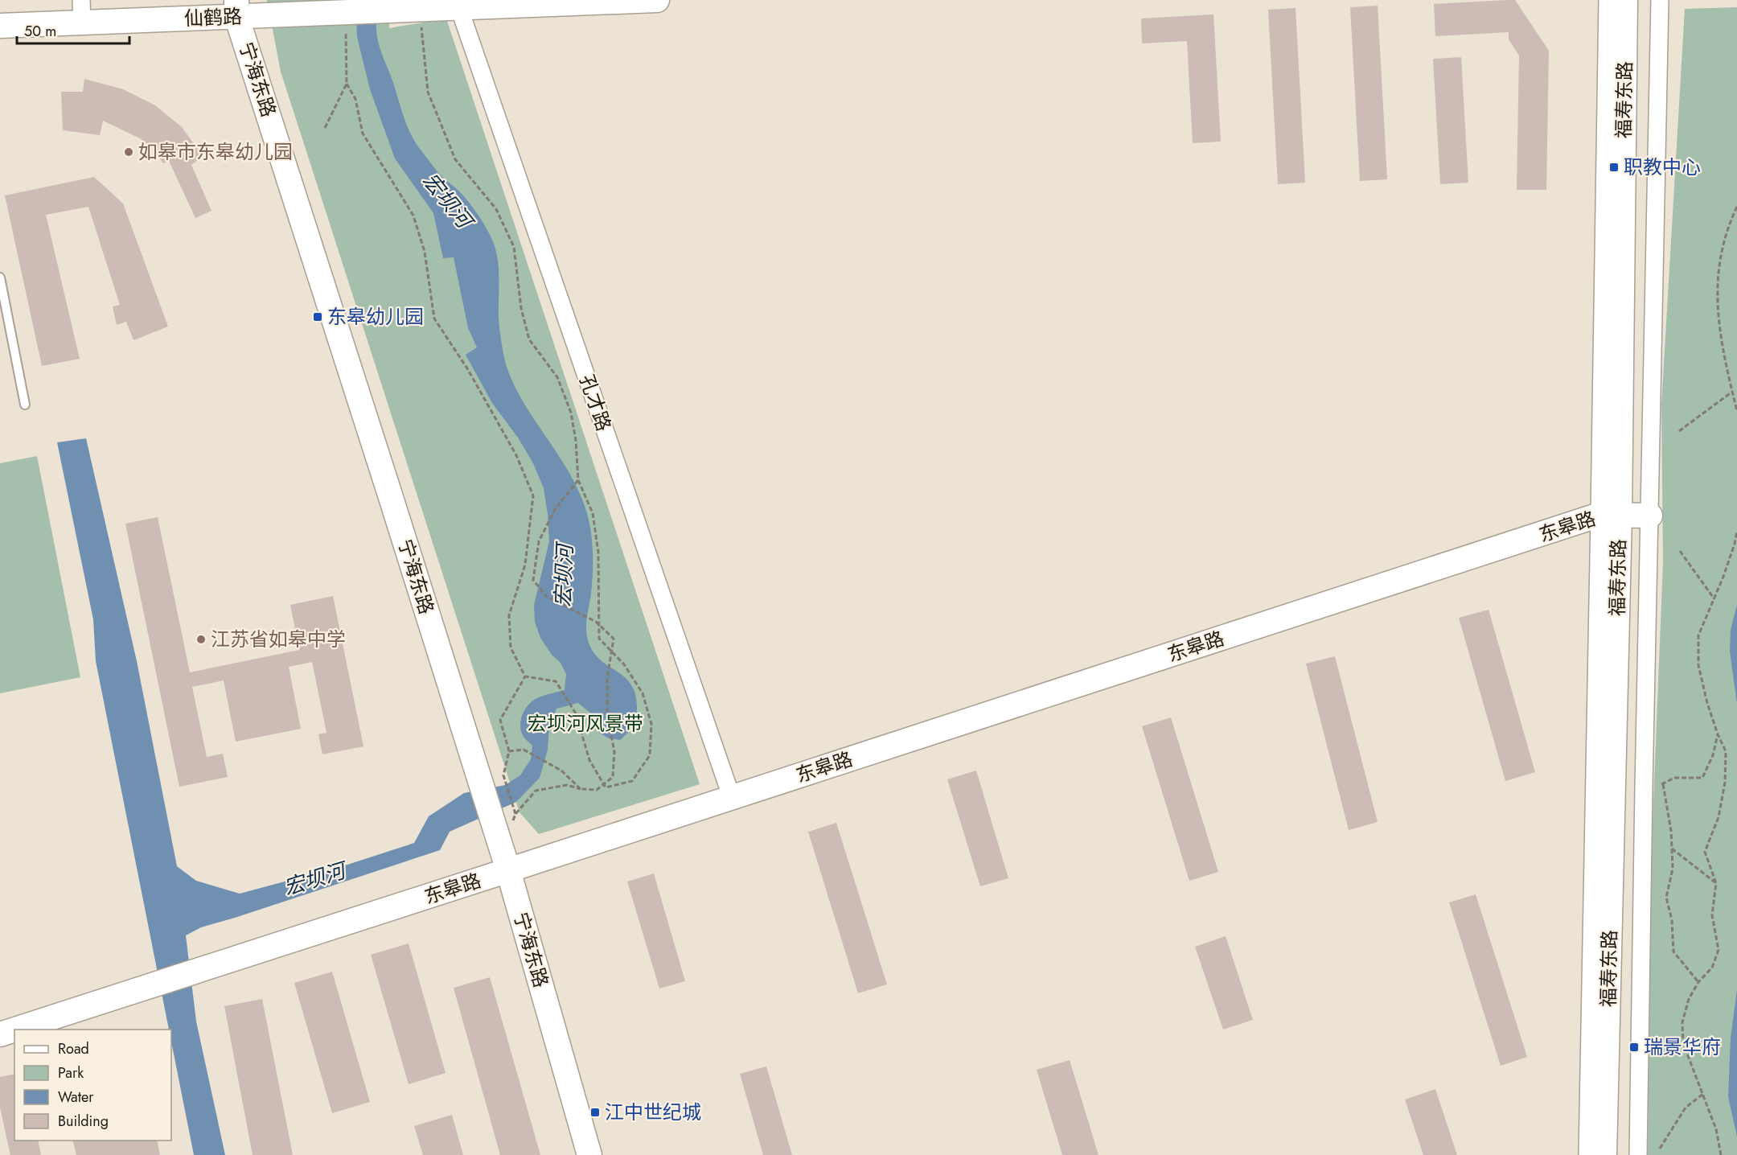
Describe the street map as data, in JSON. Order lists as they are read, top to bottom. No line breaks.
{"streets":{"street":["仙鹤路","宁海东路","福寿东路","孔才路","东皋路"]},"crossings":[["仙鹤路","宁海东路"],["仙鹤路","孔才路"],["宁海东路","东皋路"],["福寿东路","东皋路"],["孔才路","东皋路"]],"water":["宏坝河"],"parks":["宏坝河风景带"],"places":{"other":["如皋市东皋幼儿园","江苏省如皋中学"],"transit":["职教中心","东皋幼儿园","瑞景华府","江中世纪城"]},"legend":["Road","Park","Water","Building"],"scale_bar":"50 m"}
